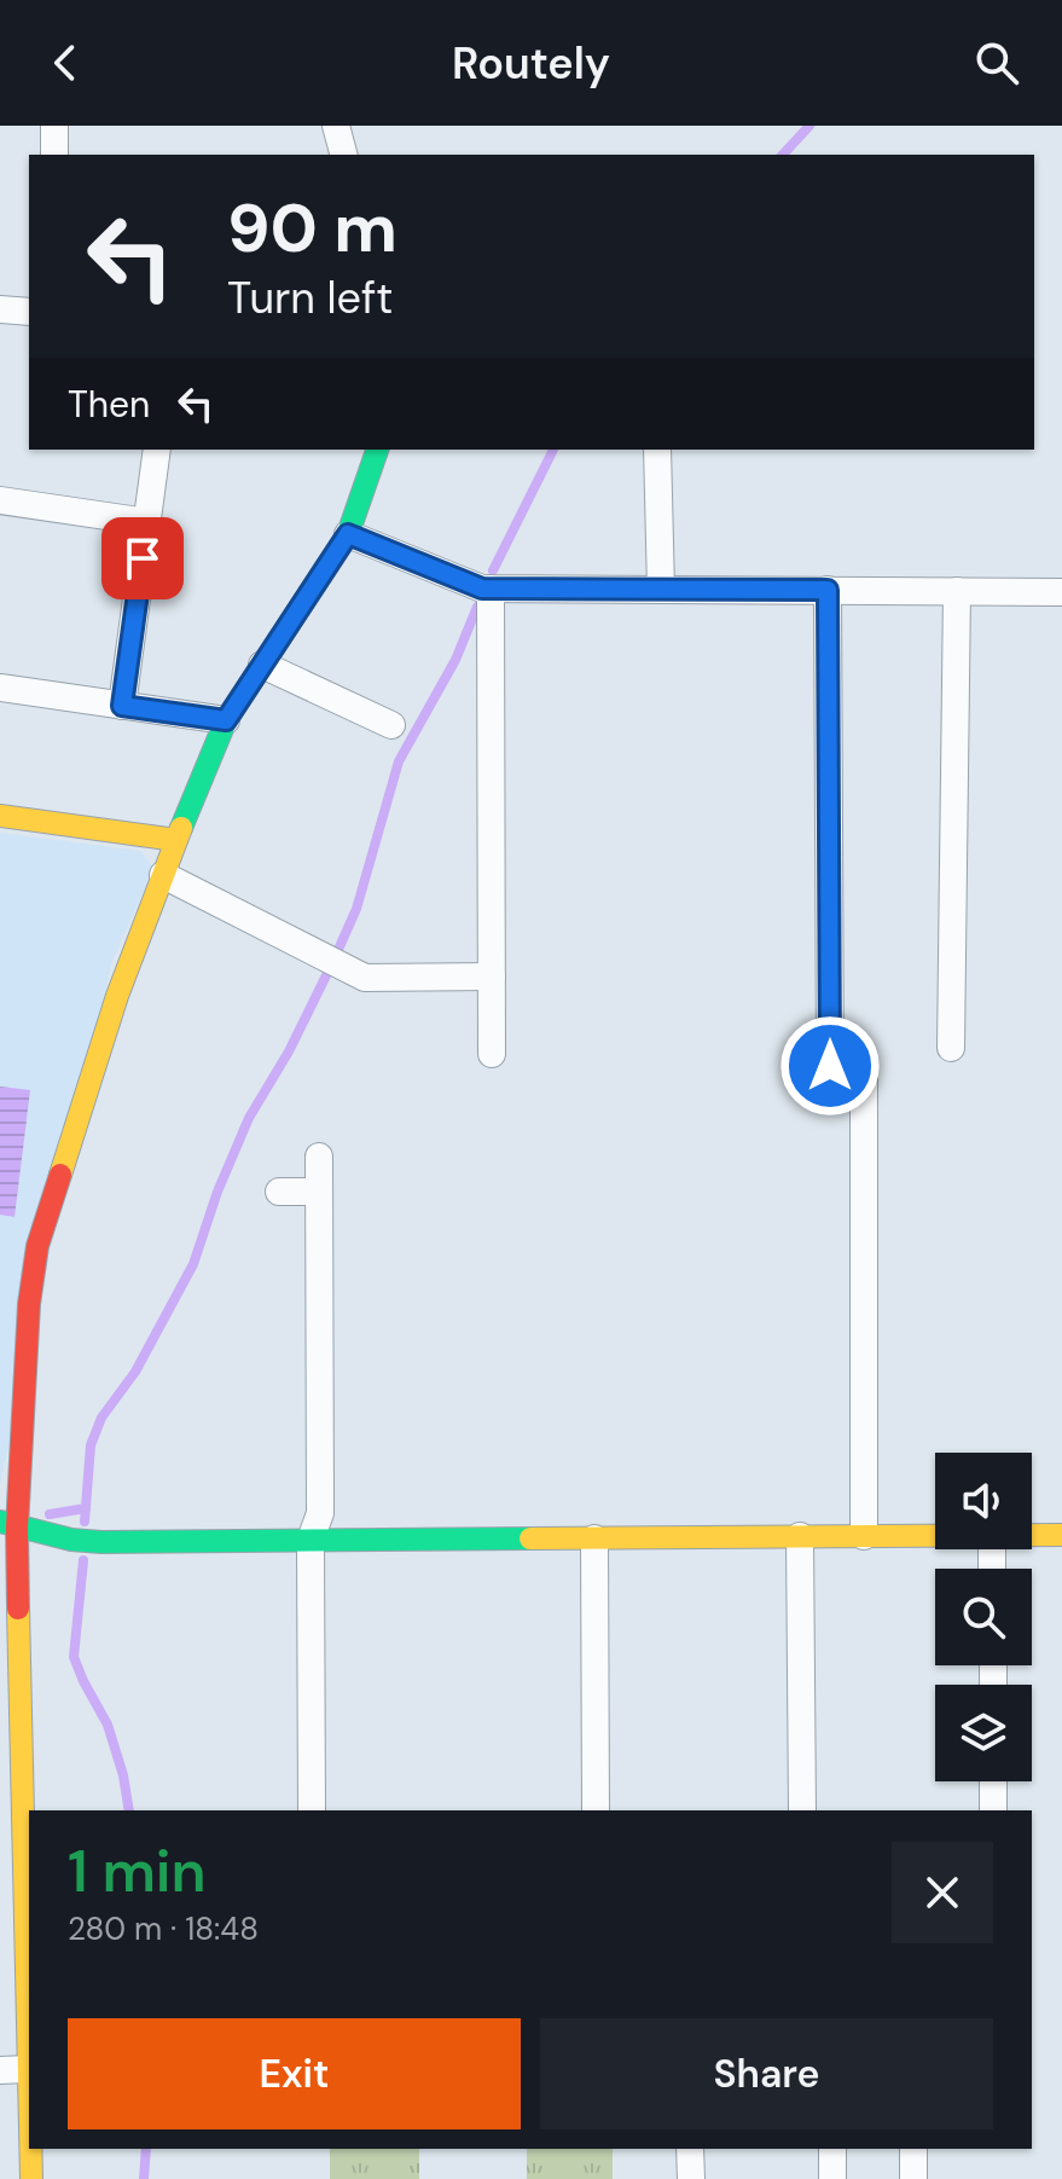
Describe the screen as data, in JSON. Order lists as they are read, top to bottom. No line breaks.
{"page":{"header":"Routely","turn":["90 m","Turn left"],"then":"Then","heading":["1 min","280 m · 18:48"],"buttons":["Exit","Share"]}}
